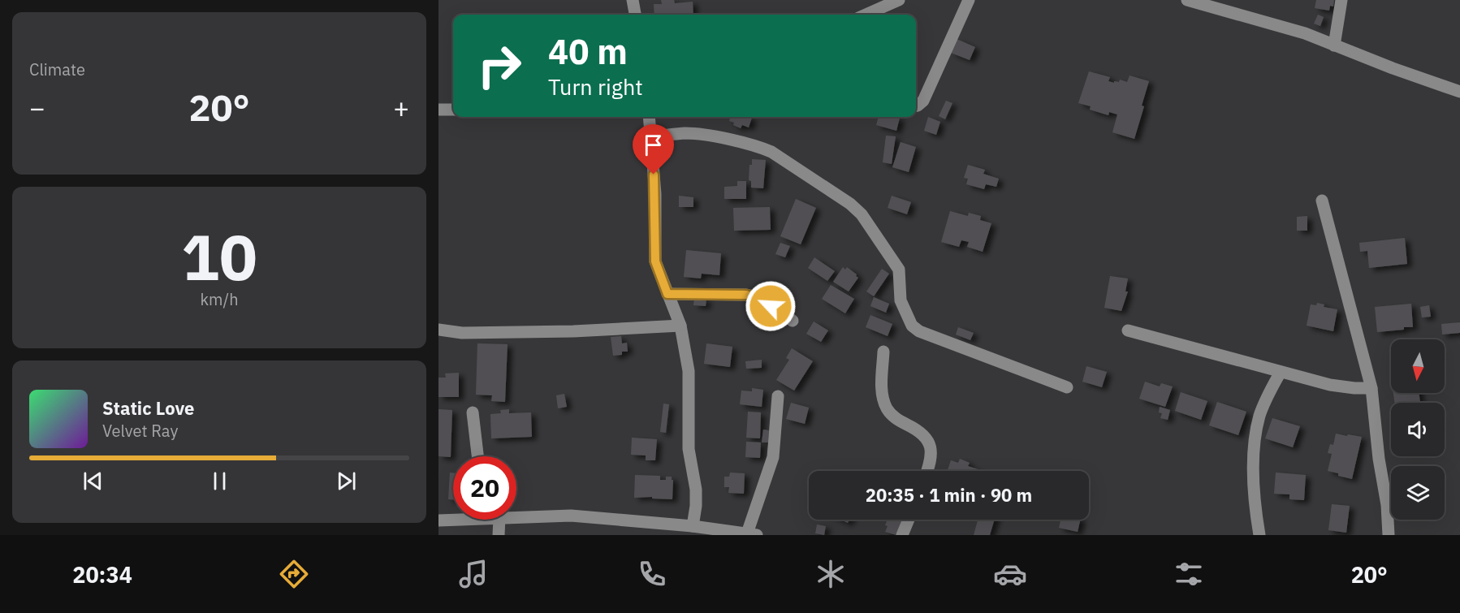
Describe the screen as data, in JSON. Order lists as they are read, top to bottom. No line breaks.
{"north":"bottom","page":{"tile":["Climate",["10","km/h"]],"turn":["40 m","Turn right"],"heat":["−","20°","+"],"song":["Static Love","Velvet Ray"],"limit":"20","trip":"20:35 · 1 min · 90 m","tabs":["20:34","20°"]}}
